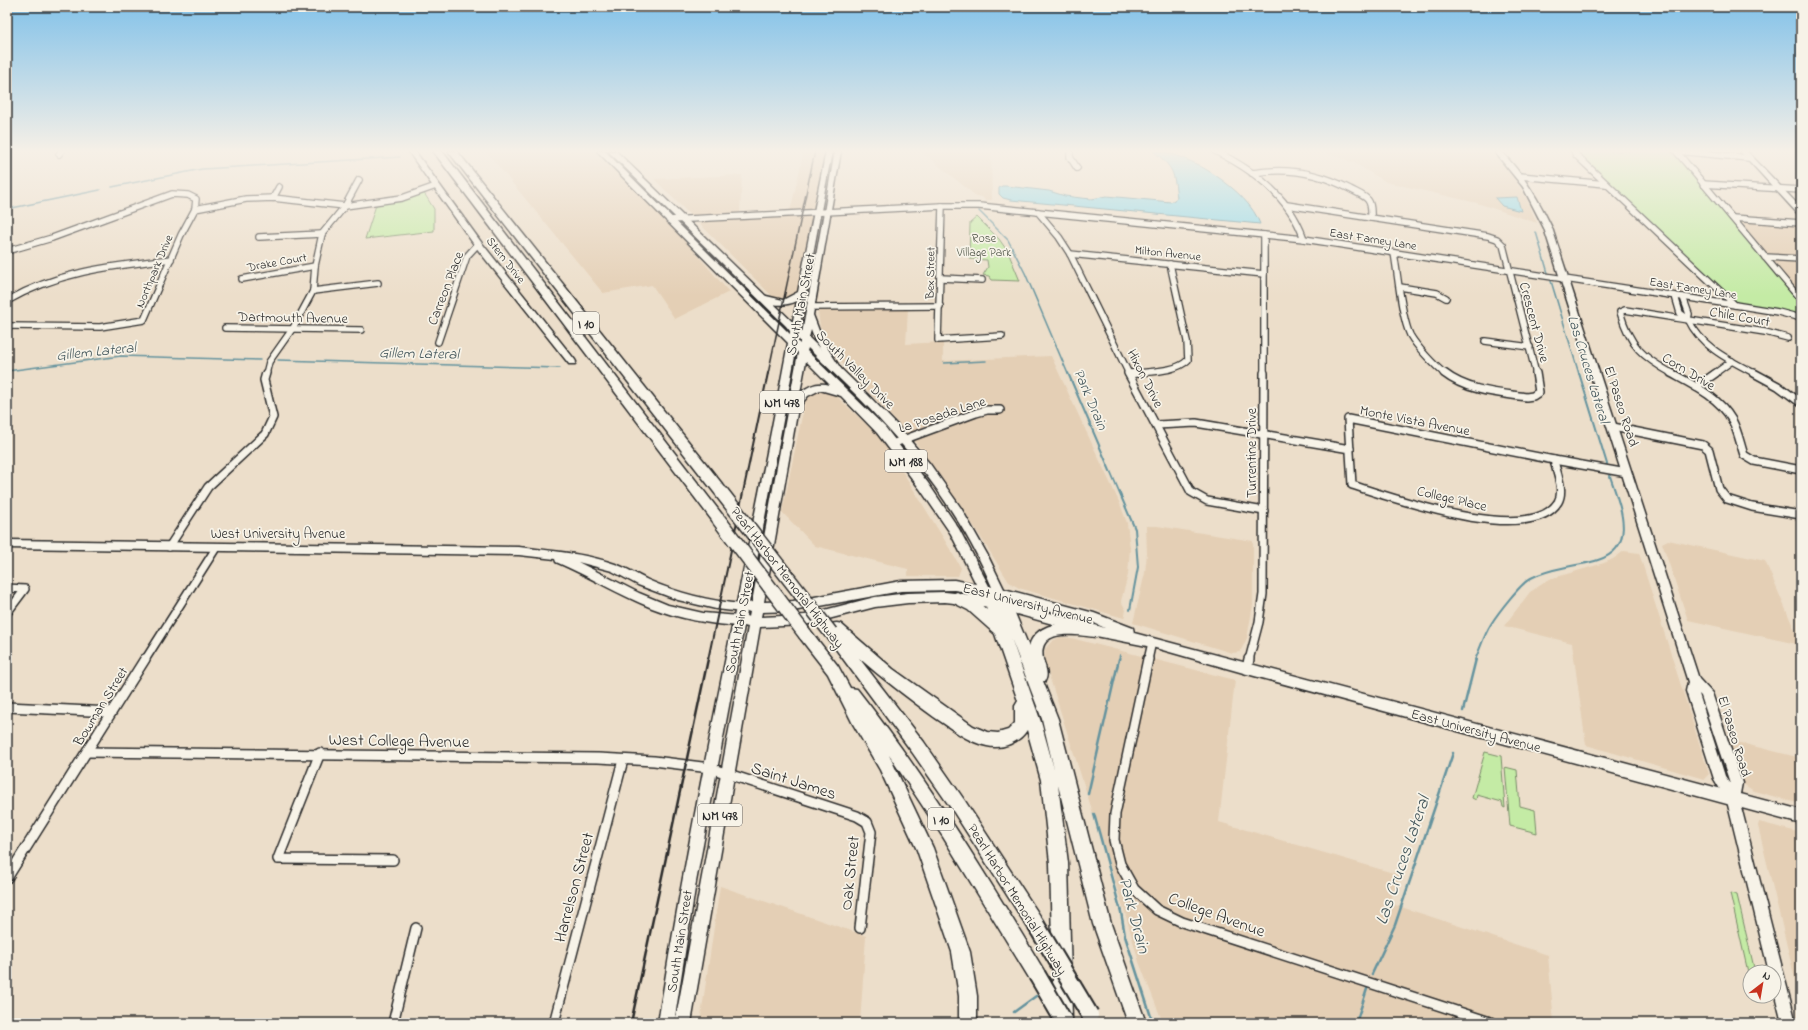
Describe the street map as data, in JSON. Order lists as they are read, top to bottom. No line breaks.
{"streets":{"highway":["I 10","Pearl Harbor Memorial Highway"],"main road":["Stern Drive","South Main Street","South Valley Drive","NM 478","El Paseo Road","NM 188","West University Avenue","East University Avenue"],"street":["East Farney Lane","Milton Avenue","Drake Court","Northpark Drive","Bex Street","Carreon Place","Chile Court","Dartmouth Avenue","Crescent Drive","Corn Drive","Hixon Drive","La Posada Lane","Monte Vista Avenue","Turrentine Drive","College Place","Bowman Street","West College Avenue","Saint James","Oak Street","Harrelson Street","College Avenue"]},"crossings":[["East Farney Lane","Bex Street"],["East Farney Lane","South Main Street"],["East Farney Lane","Crescent Drive"],["East Farney Lane","South Valley Drive"],["East Farney Lane","Hixon Drive"],["East Farney Lane","El Paseo Road"],["East Farney Lane","Turrentine Drive"],["Milton Avenue","Hixon Drive"],["Milton Avenue","Turrentine Drive"],["Stern Drive","Carreon Place"],["South Main Street","South Valley Drive"],["South Main Street","West University Avenue"],["South Main Street","East University Avenue"],["South Main Street","West College Avenue"],["South Main Street","Saint James"],["Chile Court","Corn Drive"],["South Valley Drive","La Posada Lane"],["South Valley Drive","East University Avenue"],["Hixon Drive","Turrentine Drive"],["El Paseo Road","Monte Vista Avenue"],["El Paseo Road","East University Avenue"],["Monte Vista Avenue","College Place"],["Turrentine Drive","East University Avenue"],["West University Avenue","East University Avenue"],["West University Avenue","Bowman Street"],["East University Avenue","College Avenue"],["Bowman Street","West College Avenue"],["West College Avenue","Saint James"],["West College Avenue","Harrelson Street"],["Saint James","Oak Street"]],"water":["Gillem Lateral","Las Cruces Lateral","Park Drain"],"parks":["Rose Village Park"],"north":"top right"}
